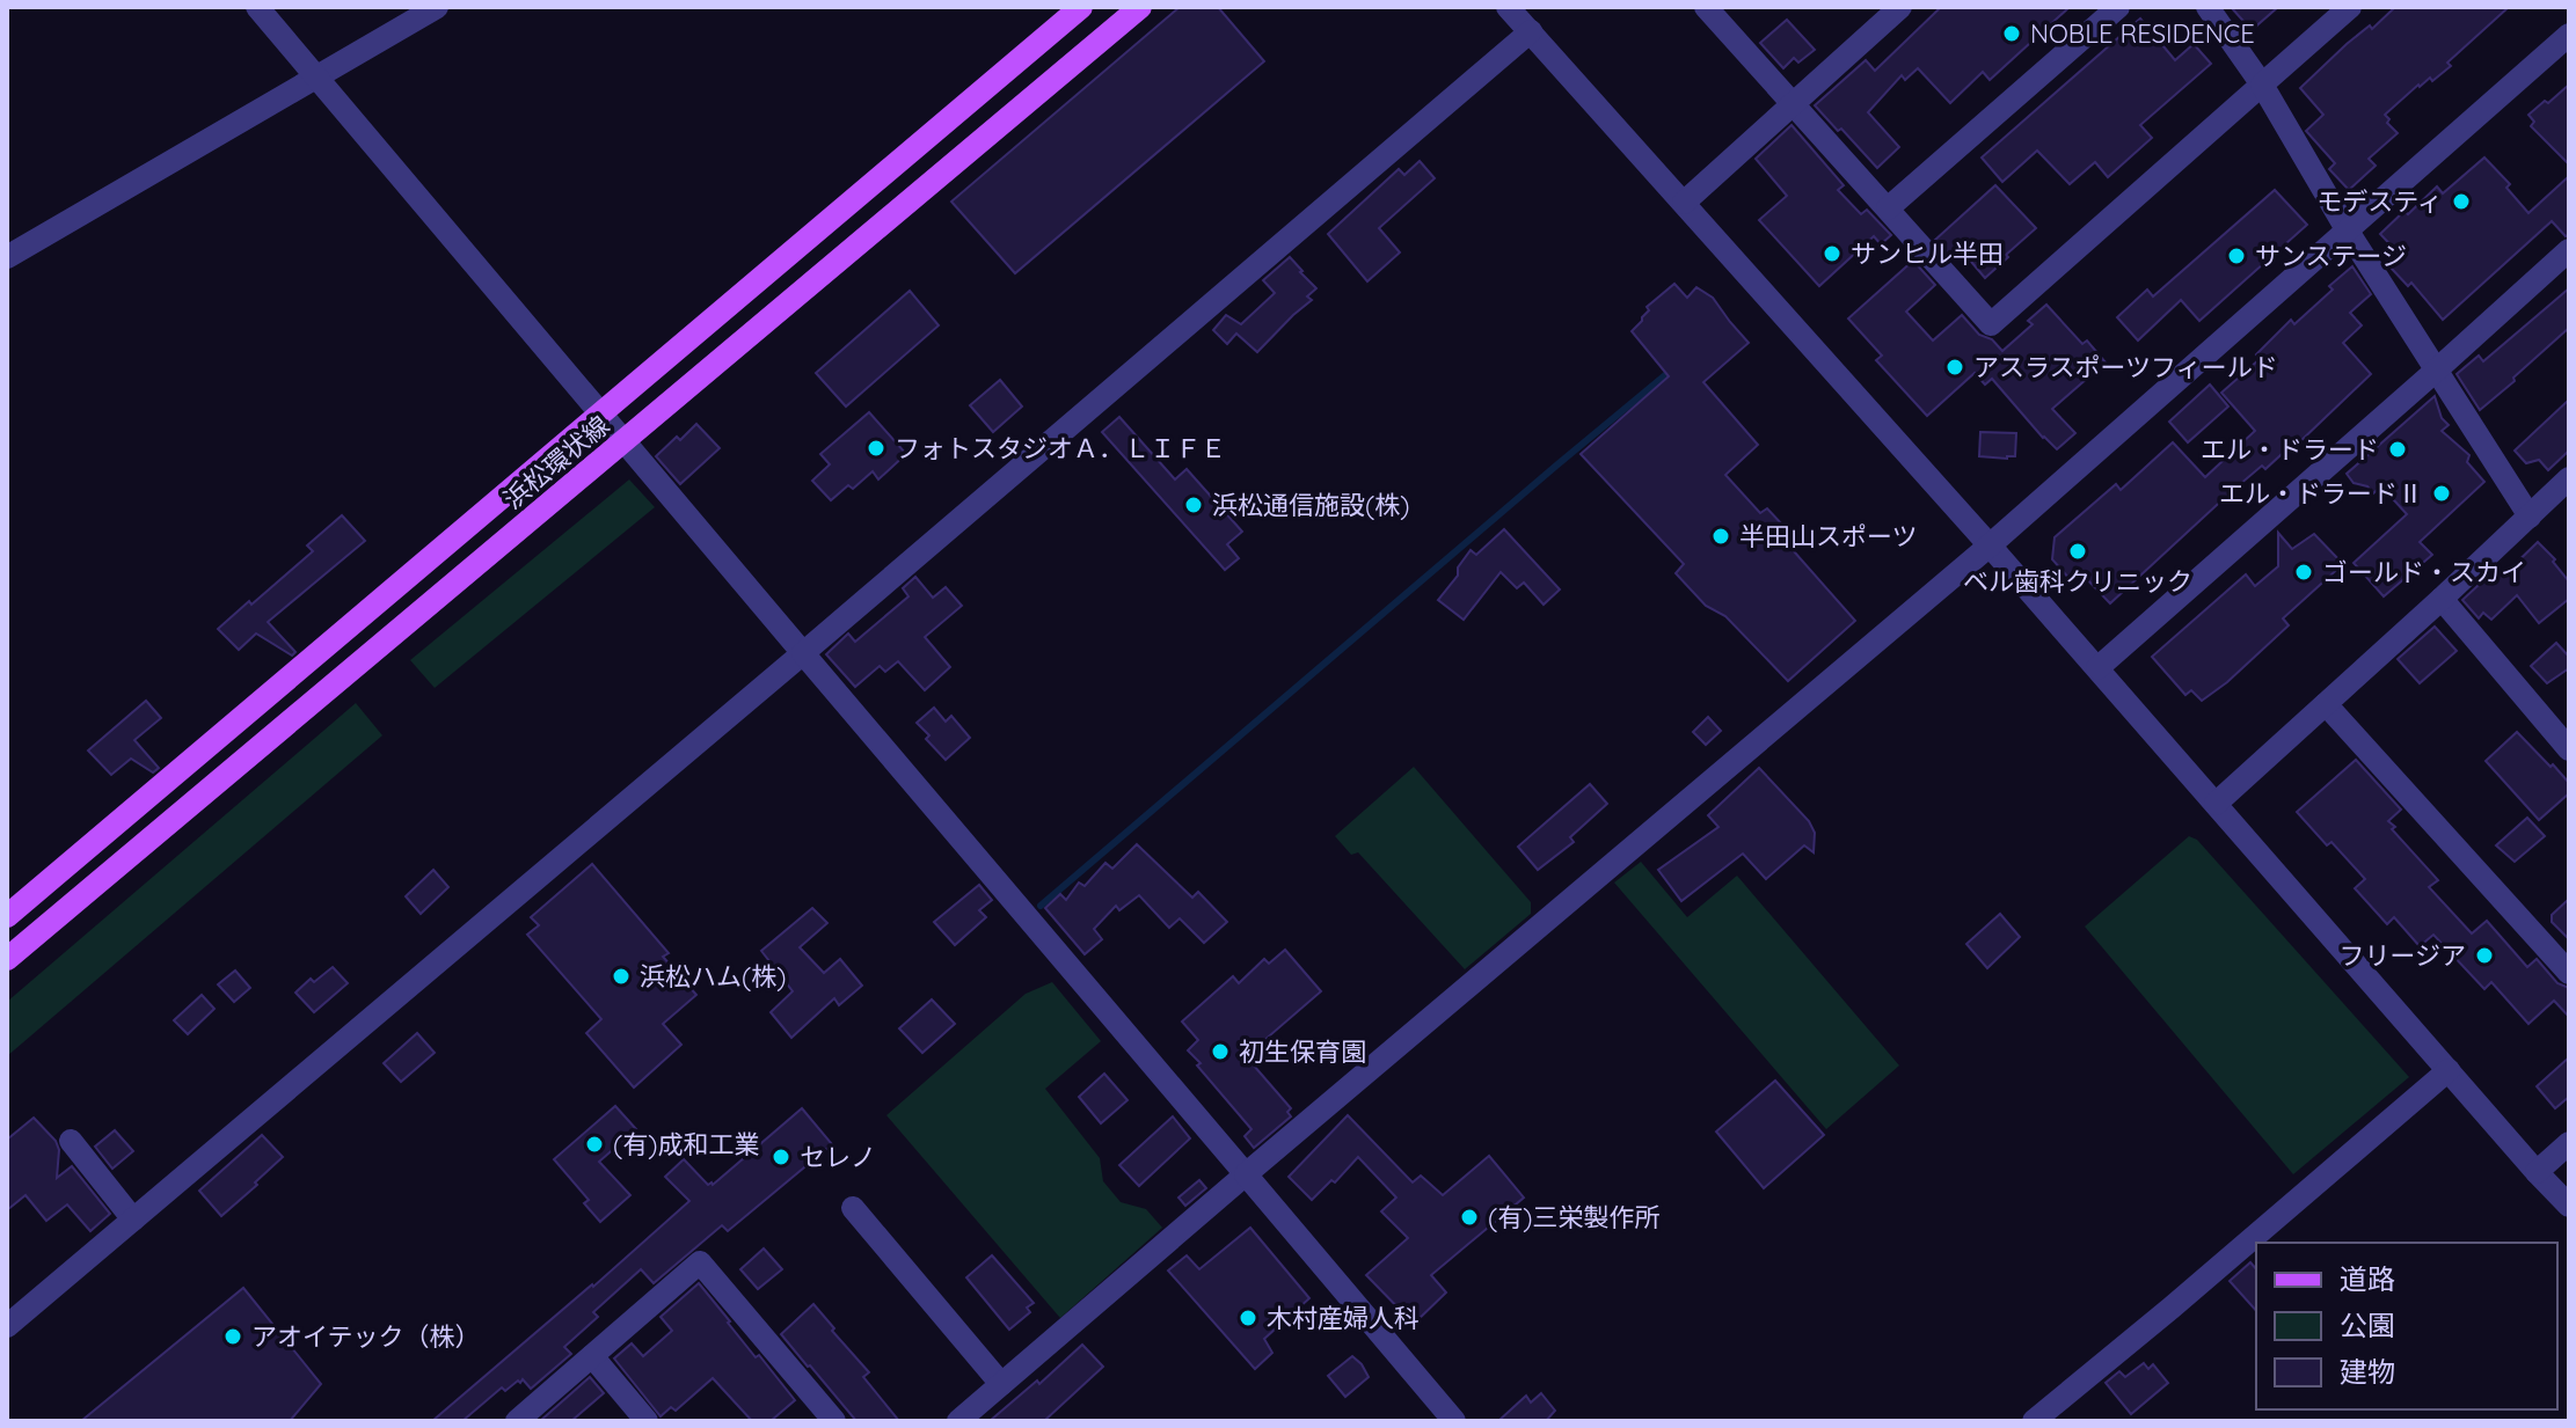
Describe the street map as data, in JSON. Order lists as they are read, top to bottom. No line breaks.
{"streets":{"main road":["浜松環状線"]},"places":["NOBLE RESIDENCE","モデスティ","サンヒル半田","サンステージ","アスラスポーツフィールド","フォトスタジオＡ．ＬＩＦＥ","エル・ドラード","エル・ドラードⅡ","浜松通信施設(株)","半田山スポーツ","ベル歯科クリニック","ゴールド・スカイ","フリージア","浜松ハム(株)","初生保育園","(有)成和工業","セレノ","(有)三栄製作所","木村産婦人科","アオイテック（株）"],"legend":["道路","公園","建物"]}
